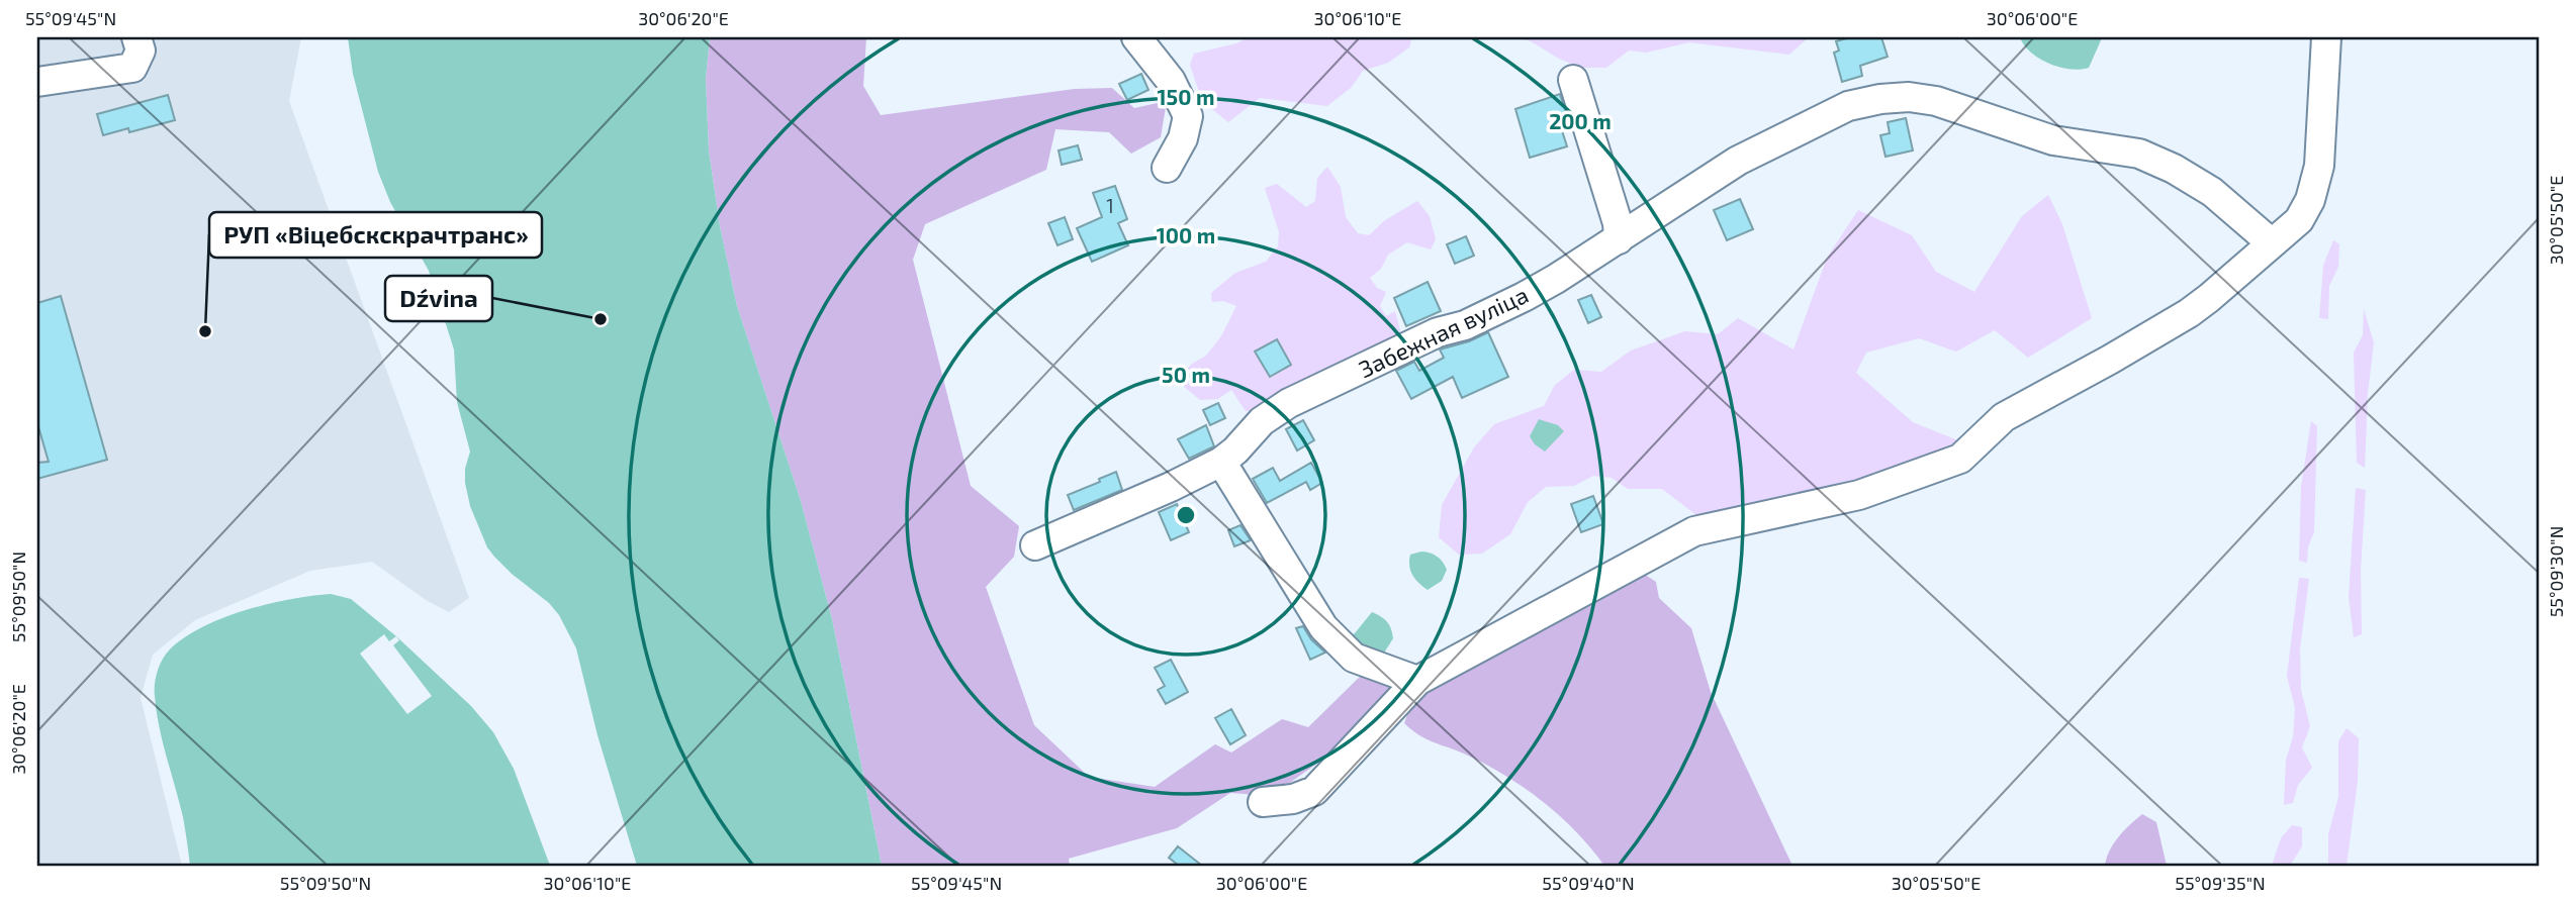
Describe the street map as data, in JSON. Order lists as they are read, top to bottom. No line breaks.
{"streets":{"street":["Забежная вуліца"]},"places":["Dźvina","РУП «Віцебскскрачтранс»"],"house_numbers":["1"],"coordinates":["55°09'45\"N","30°06'20\"E","30°06'10\"E","30°06'00\"E","30°05'50\"E","55°09'30\"N","55°09'50\"N","55°09'40\"N","55°09'35\"N"],"rings":["150 m","200 m","100 m","50 m"]}
